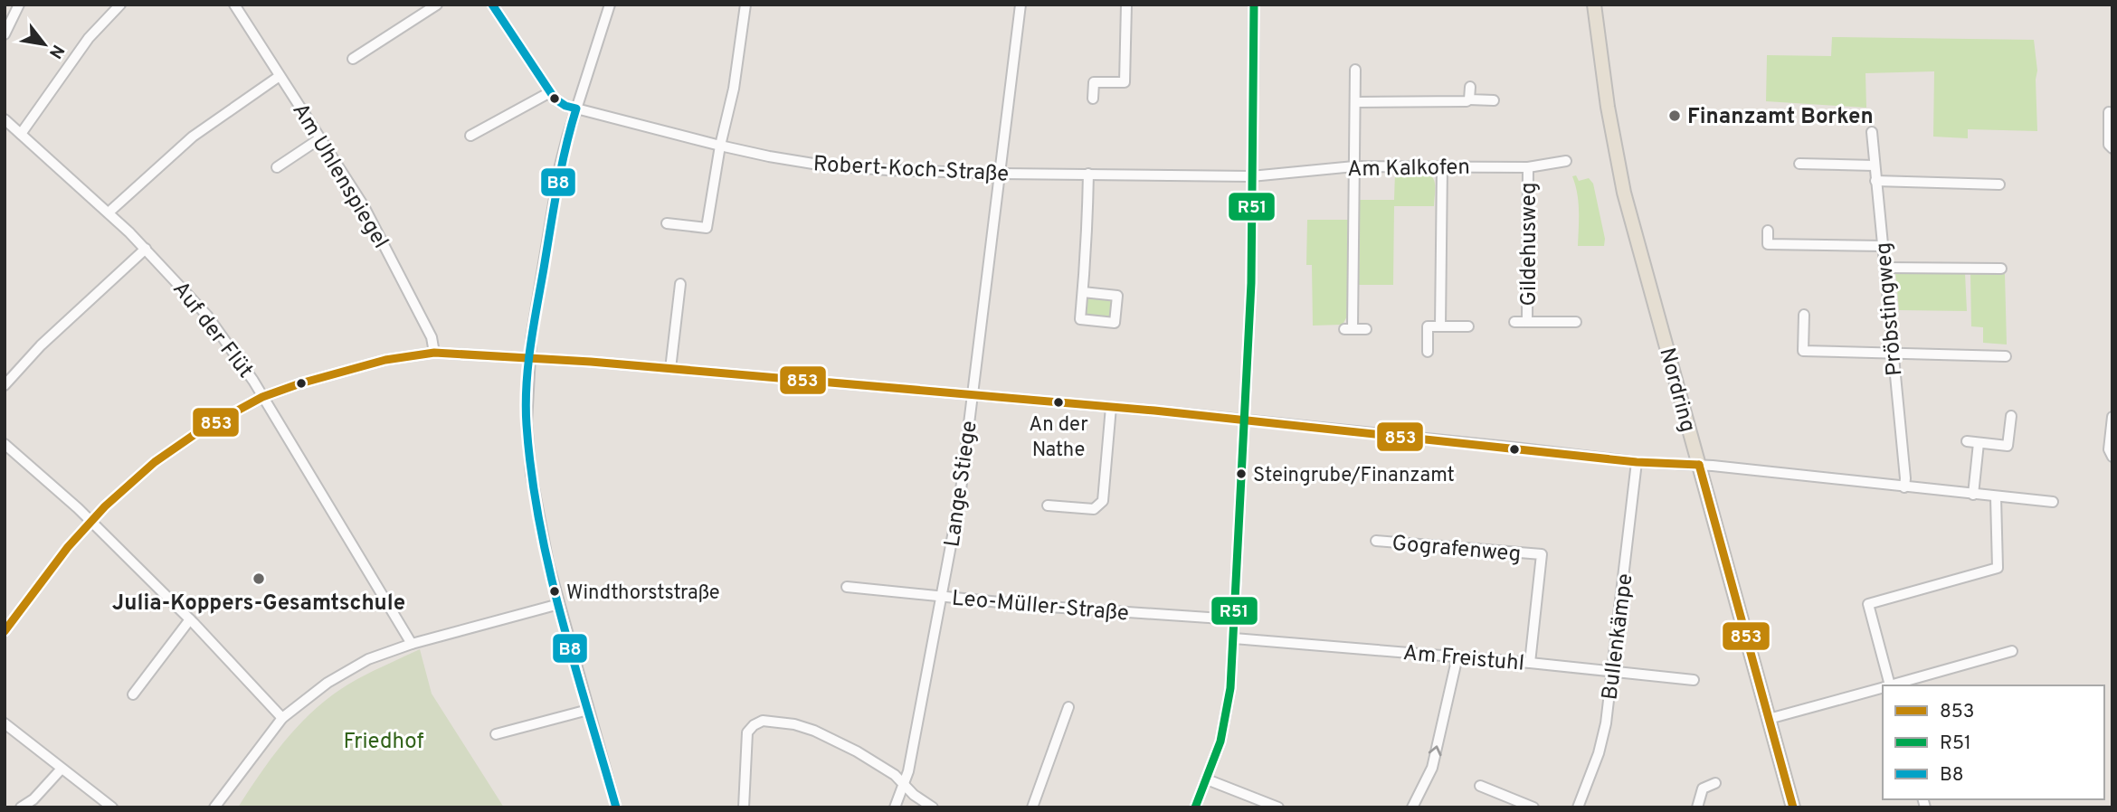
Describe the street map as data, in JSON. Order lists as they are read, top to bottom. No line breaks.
{"streets":{"main road":["Nordring"],"street":["Am Kalkofen","Robert-Koch-Straße","Am Uhlenspiegel","Gildehusweg","Pröbstingweg","Auf der Flüt","Lange Stiege","Gografenweg","Leo-Müller-Straße","Bullenkämpe","Am Freistuhl"]},"crossings":[["Am Kalkofen","Robert-Koch-Straße"],["Am Kalkofen","Gildehusweg"],["Robert-Koch-Straße","Lange Stiege"],["Lange Stiege","Leo-Müller-Straße"],["Gografenweg","Am Freistuhl"],["Bullenkämpe","Am Freistuhl"]],"parks":["Friedhof"],"places":["Finanzamt Borken","An der Nathe","Steingrube/Finanzamt","Julia-Koppers-Gesamtschule","Windthorststraße"],"lines":["transit line R51","transit line B8","transit line 853"],"legend":["853","R51","B8"],"north":"bottom right"}
